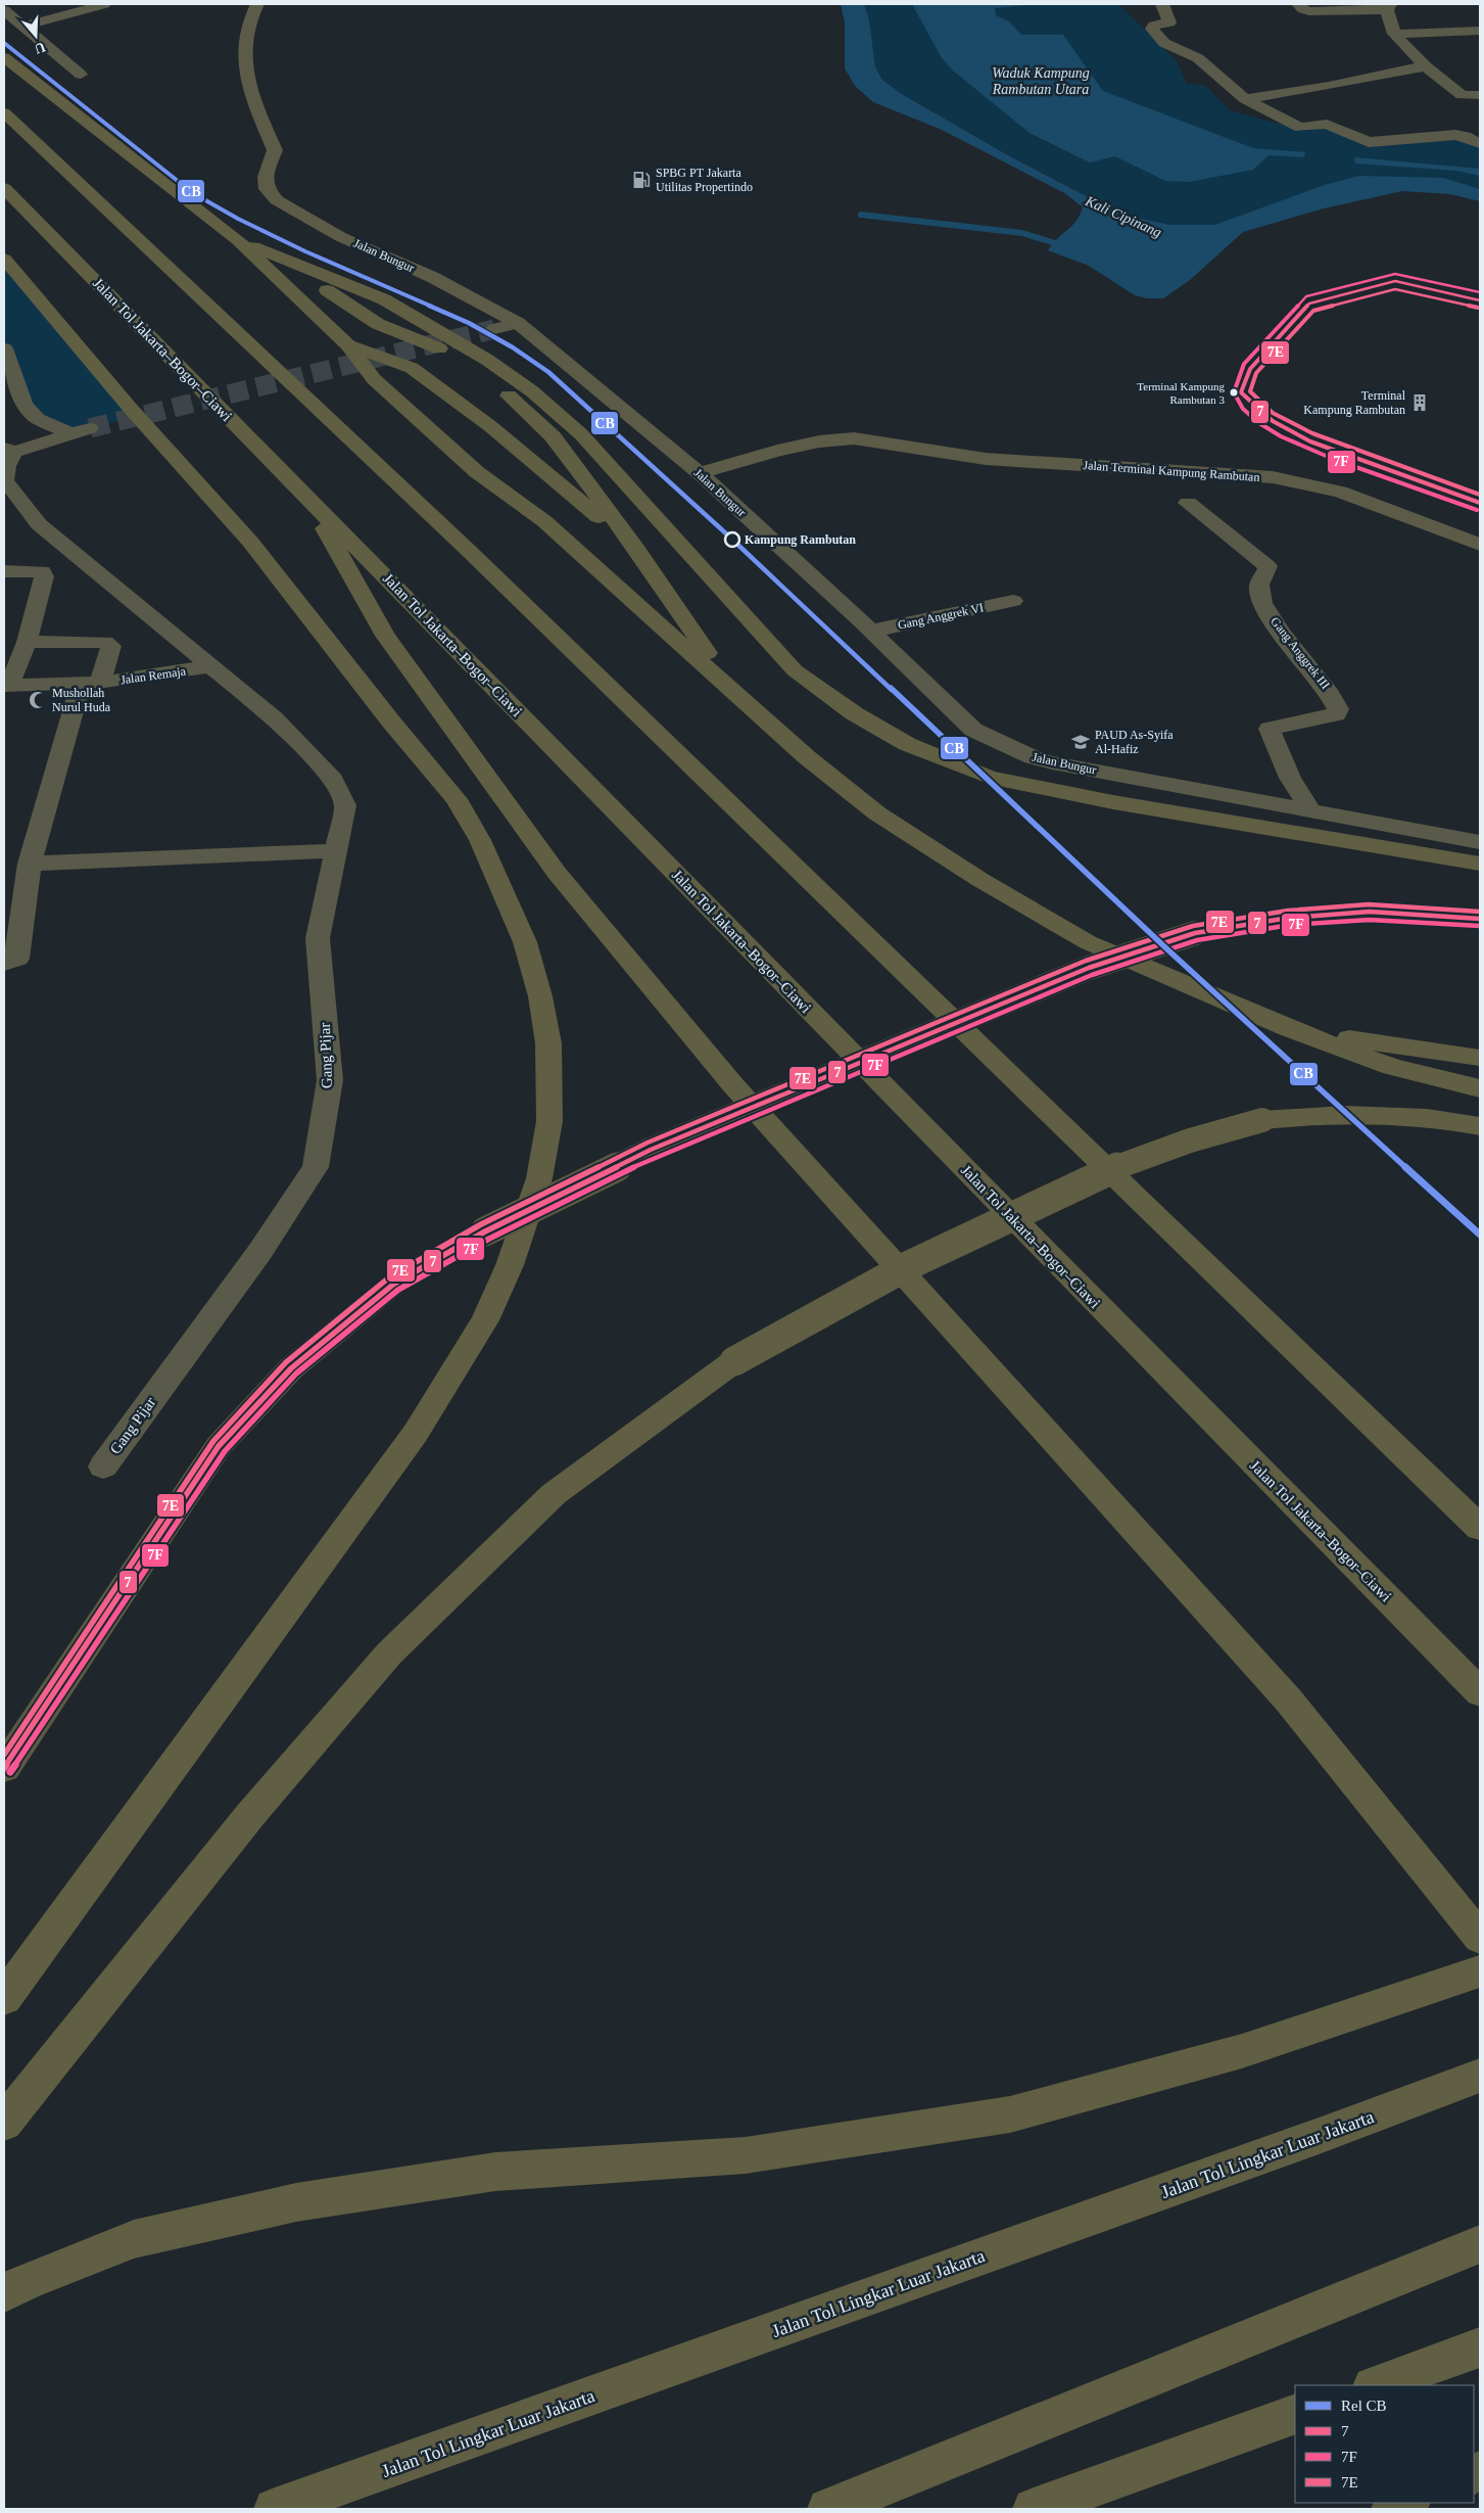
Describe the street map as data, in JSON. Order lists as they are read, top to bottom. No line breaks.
{"streets":{"highway":["Jalan Tol Jakarta–Bogor–Ciawi","Jalan Tol Lingkar Luar Jakarta"],"street":["Jalan Bungur","Jalan Terminal Kampung Rambutan","Gang Anggrek VI","Gang Anggrek III","Jalan Remaja","Gang Pijar"]},"crossings":[["Jalan Bungur","Jalan Terminal Kampung Rambutan"],["Jalan Bungur","Gang Anggrek VI"],["Jalan Bungur","Gang Anggrek III"],["Jalan Remaja","Gang Pijar"]],"water":["Waduk Kampung Rambutan Utara","Kali Cipinang"],"places":{"fuel station":["SPBG PT Jakarta Utilitas Propertindo"],"other":["Terminal Kampung Rambutan 3","Kampung Rambutan"],"building":["Terminal Kampung Rambutan"],"mosque":["Mushollah Nurul Huda"],"school or university":["PAUD As-Syifa Al-Hafiz"]},"lines":["rail line CB","transit line 7F","transit line 7","transit line 7E"],"legend":["Rel CB","7","7F","7E"],"north":"bottom"}
